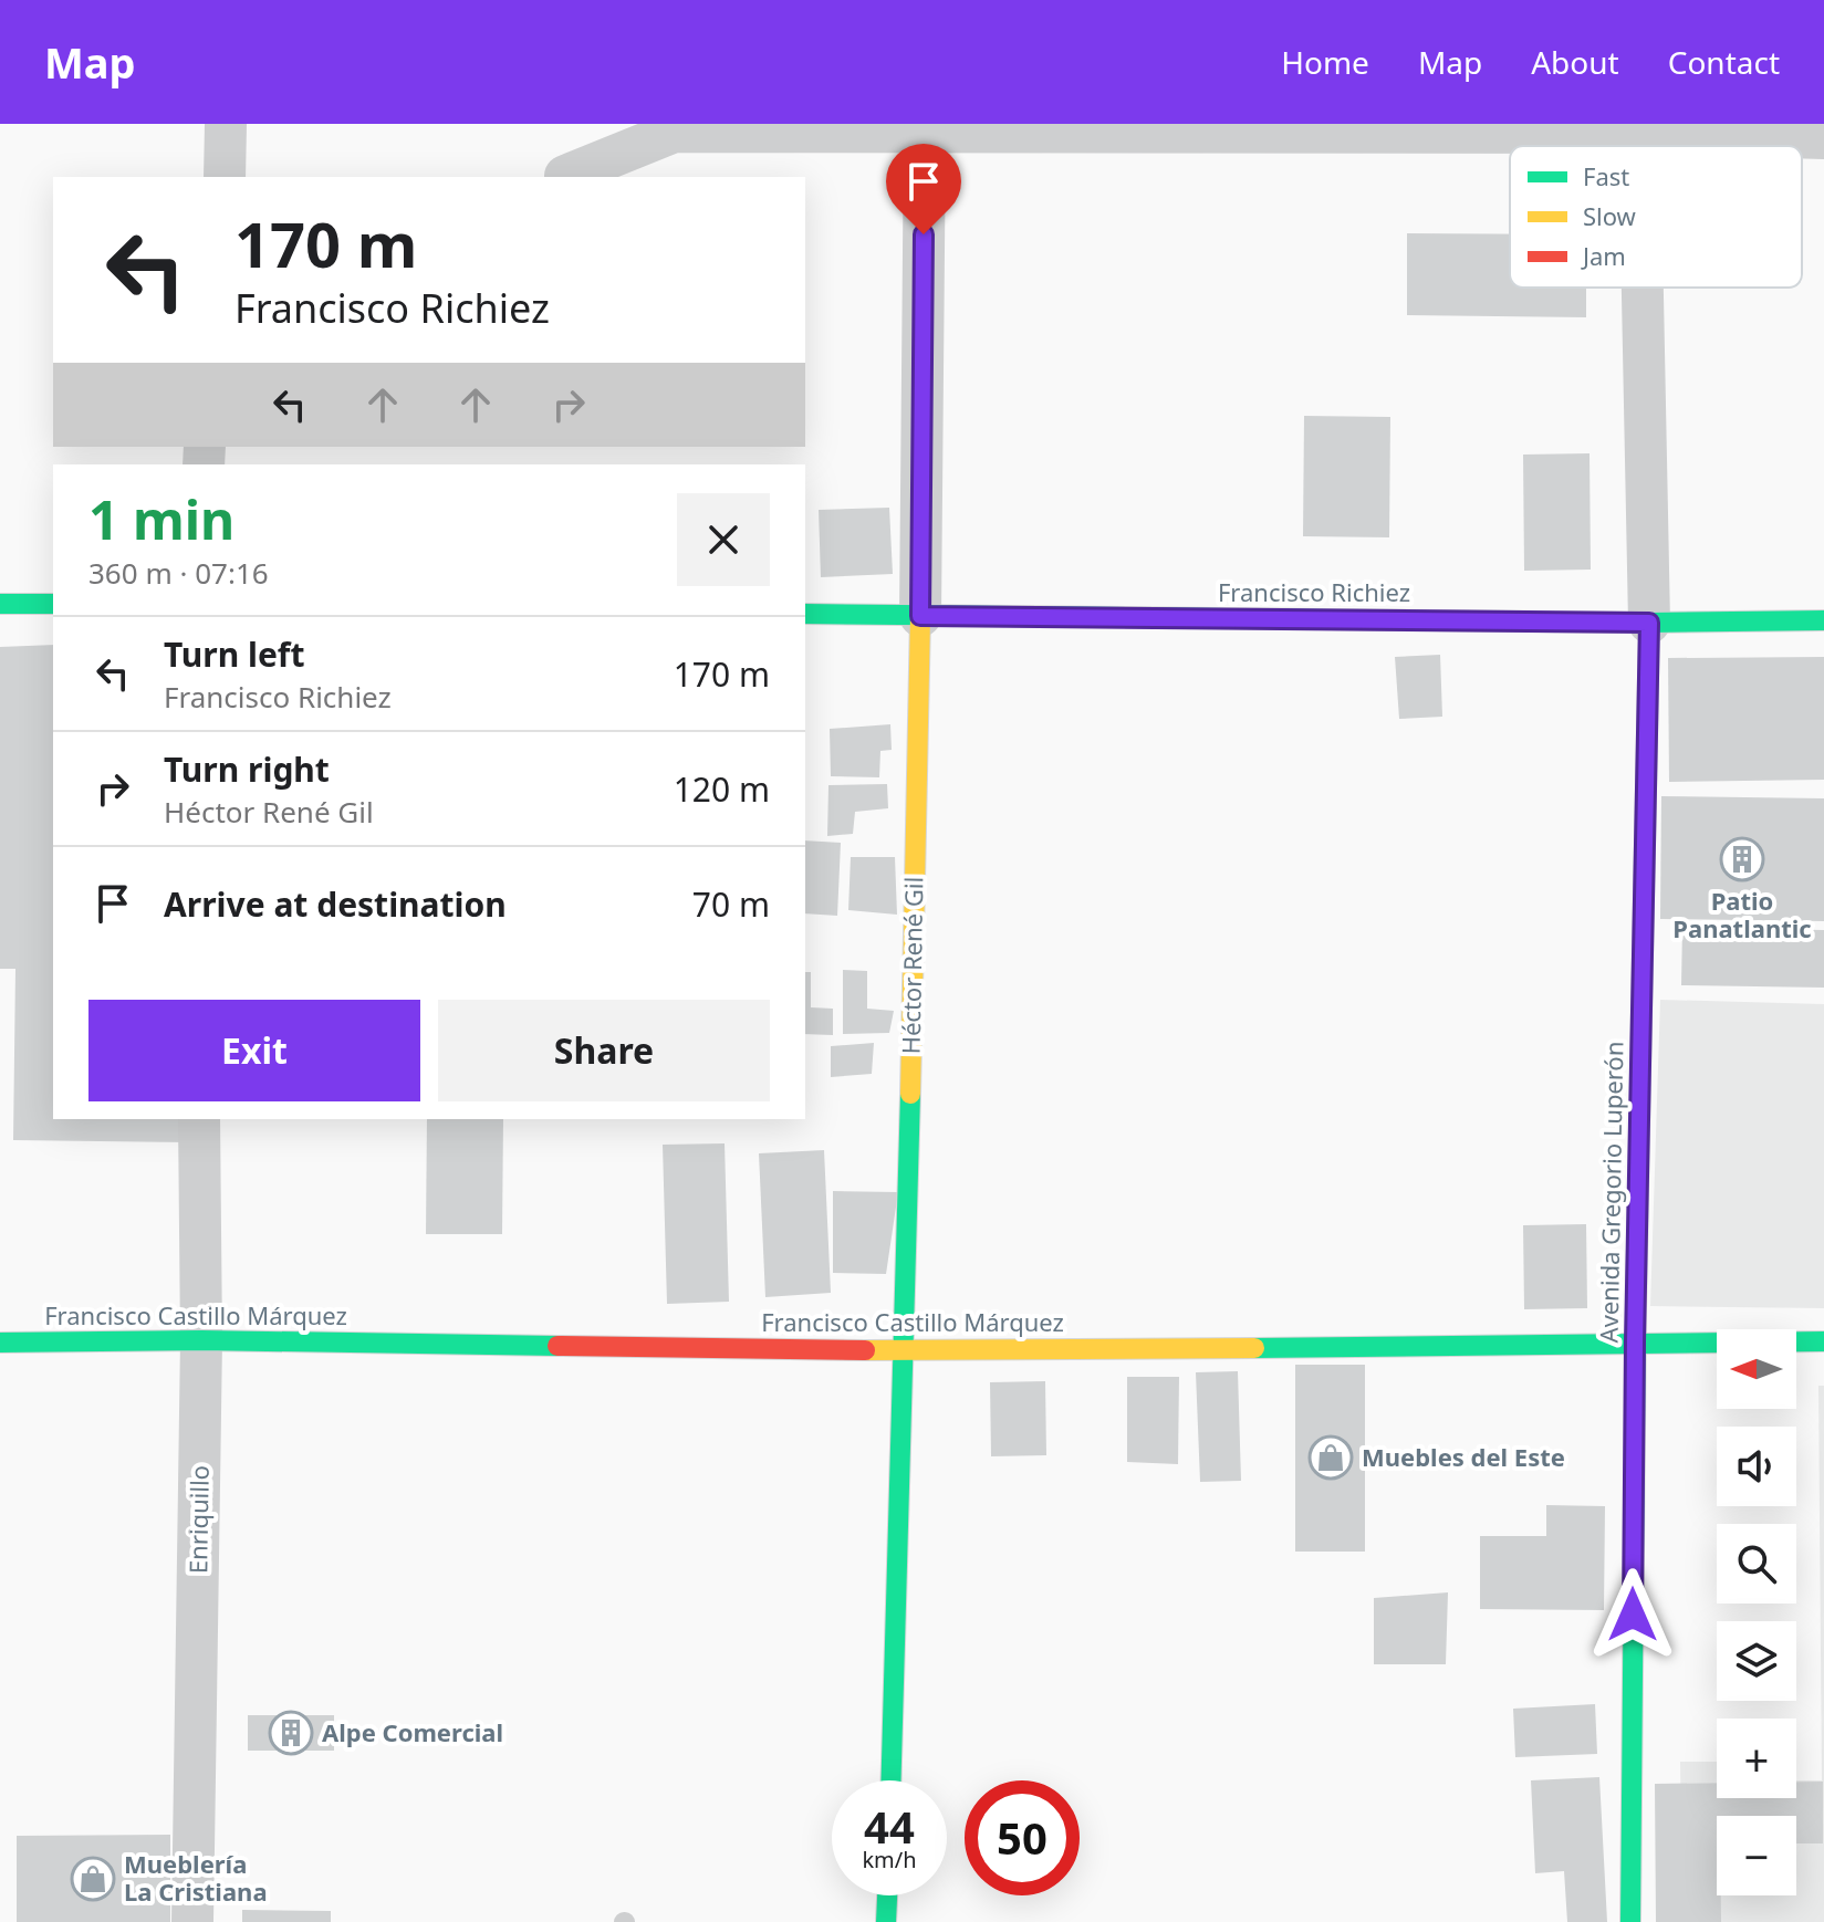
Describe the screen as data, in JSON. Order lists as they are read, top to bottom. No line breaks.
{"streets":{"main road":["Francisco Richiez","Héctor René Gil","Avenida Gregorio Luperón","Francisco Castillo Márquez"],"street":["Enriquillo"]},"crossings":[["Francisco Richiez","Héctor René Gil"],["Francisco Richiez","Avenida Gregorio Luperón"],["Héctor René Gil","Francisco Castillo Márquez"],["Avenida Gregorio Luperón","Francisco Castillo Márquez"],["Francisco Castillo Márquez","Enriquillo"]],"places":{"building":["Patio Panatlantic","Alpe Comercial"],"shop":["Muebles del Este","Mueblería La Cristiana"]},"legend":["Fast","Slow","Jam"],"north":"left","page":{"header":"Map","nav":["Home","Map","About","Contact"],"turn":["170 m","Francisco Richiez"],"heading":["1 min","360 m · 07:16"],"list":[{"name":"Turn left","note":"Francisco Richiez","value":"170 m"},{"name":"Turn right","note":"Héctor René Gil","value":"120 m"},{"name":"Arrive at destination","value":"70 m"}],"buttons":["Exit","Share"],"map_buttons":["+","−"],"speed":"44 km/h","limit":"50"}}
